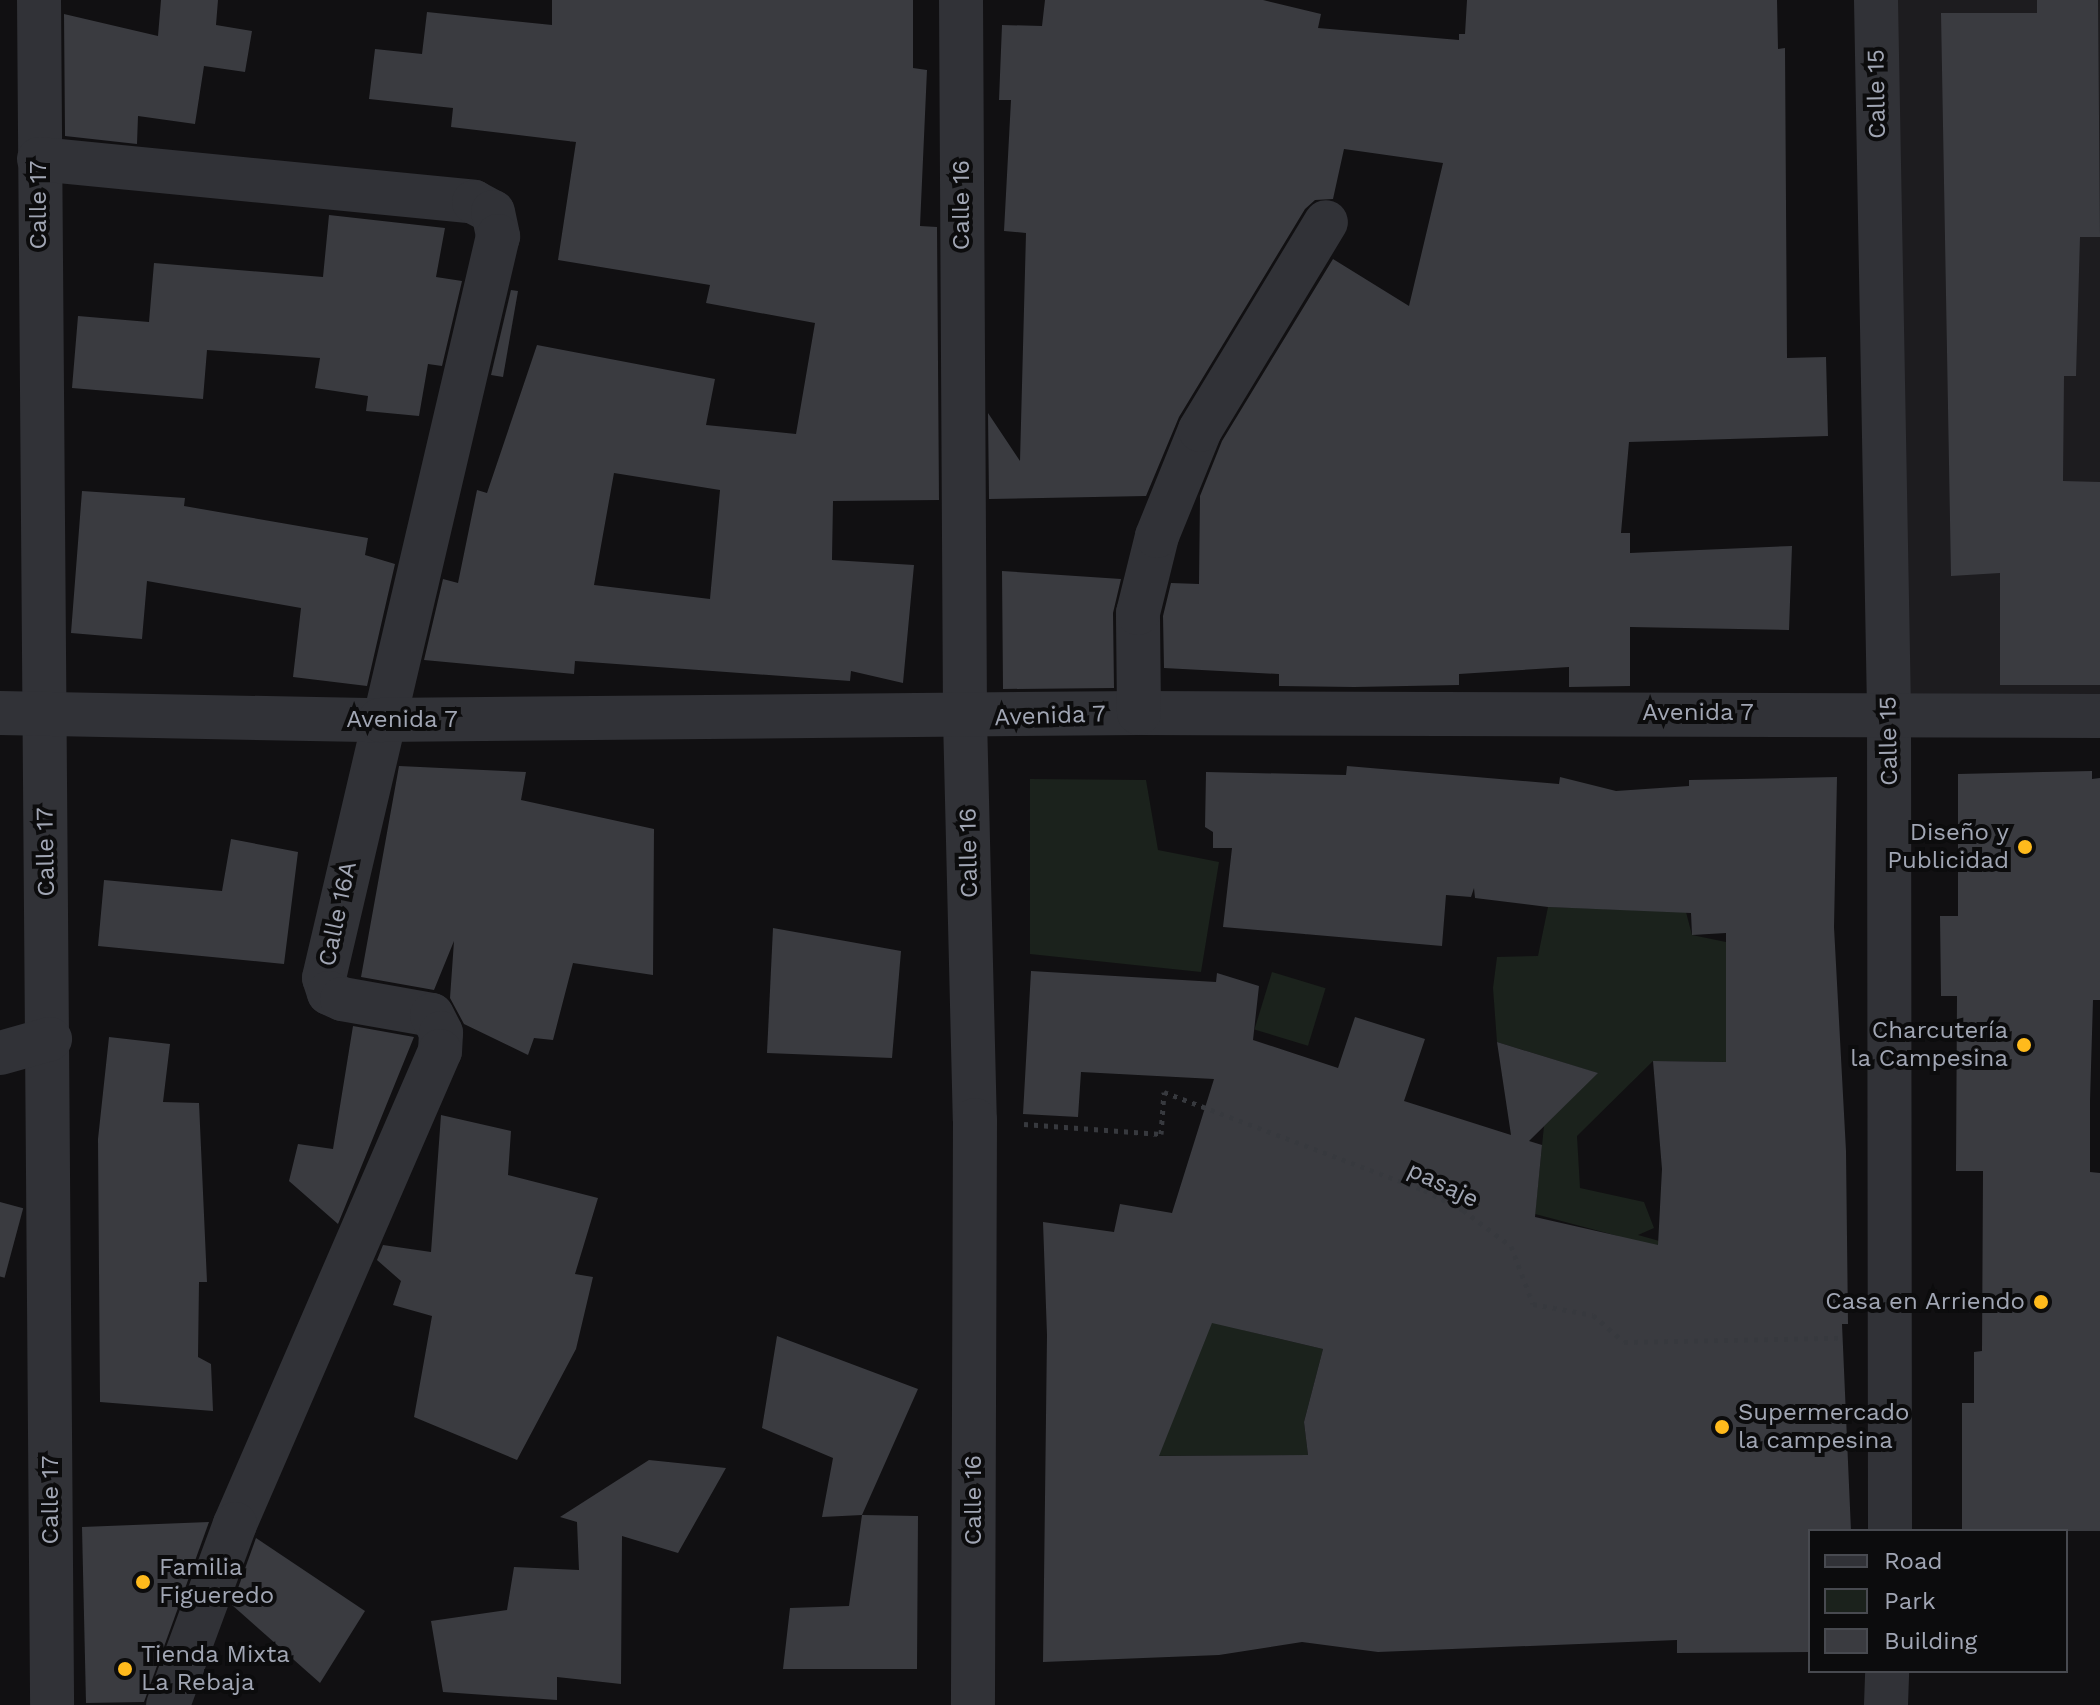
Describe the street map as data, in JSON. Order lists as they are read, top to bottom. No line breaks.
{"streets":{"street":["Calle 15","Calle 17","Calle 16","Avenida 7","Calle 16A"],"path":["pasaje"]},"crossings":[["Calle 15","Avenida 7"],["Calle 15","pasaje"],["Calle 17","Avenida 7"],["Calle 17","Calle 16A"],["Calle 16","Avenida 7"],["Calle 16","pasaje"],["Avenida 7","Calle 16A"]],"places":["Diseño y Publicidad","Charcutería la Campesina","Casa en Arriendo","Supermercado la campesina","Familia Figueredo","Tienda Mixta La Rebaja"],"legend":["Road","Park","Building"]}
